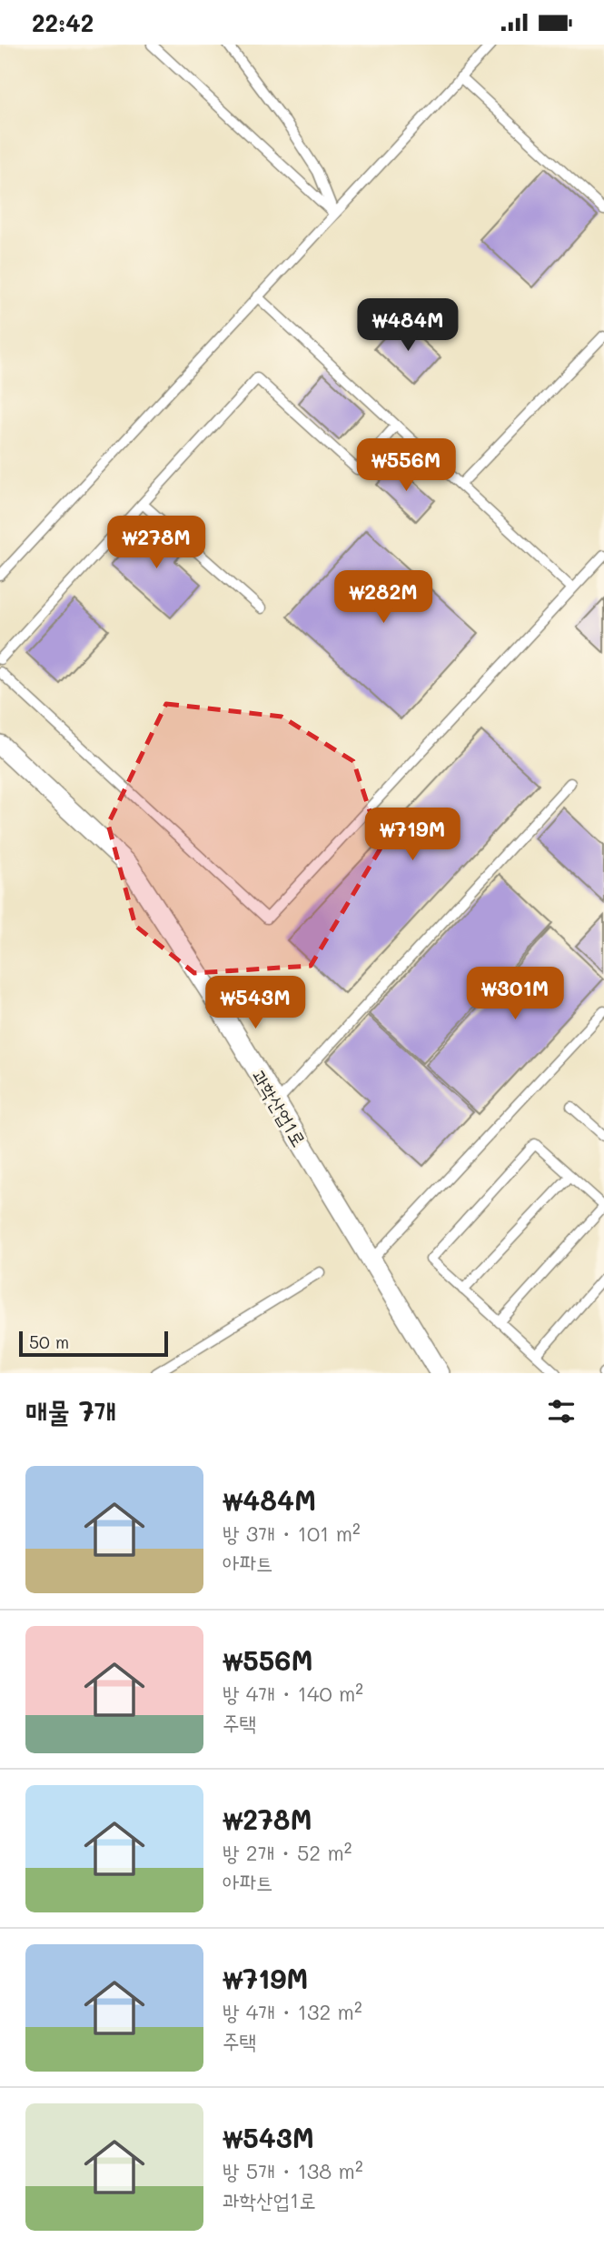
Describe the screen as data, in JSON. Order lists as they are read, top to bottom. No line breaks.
{"streets":{"street":["과학산업1로"]},"scale_bar":"50 m","page":{"status":"22:42","price":["₩484M","₩556M","₩278M","₩282M","₩719M","₩301M","₩543M"],"scale":"50 m","heading":"매물 7개","list":[{"name":"₩484M","note":"방 3개 · 101 m² · 아파트"},{"name":"₩556M","note":"방 4개 · 140 m² · 주택"},{"name":"₩278M","note":"방 2개 · 52 m² · 아파트"},{"name":"₩719M","note":"방 4개 · 132 m² · 주택"},{"name":"₩543M","note":"방 5개 · 138 m² · 과학산업1로"}]}}
